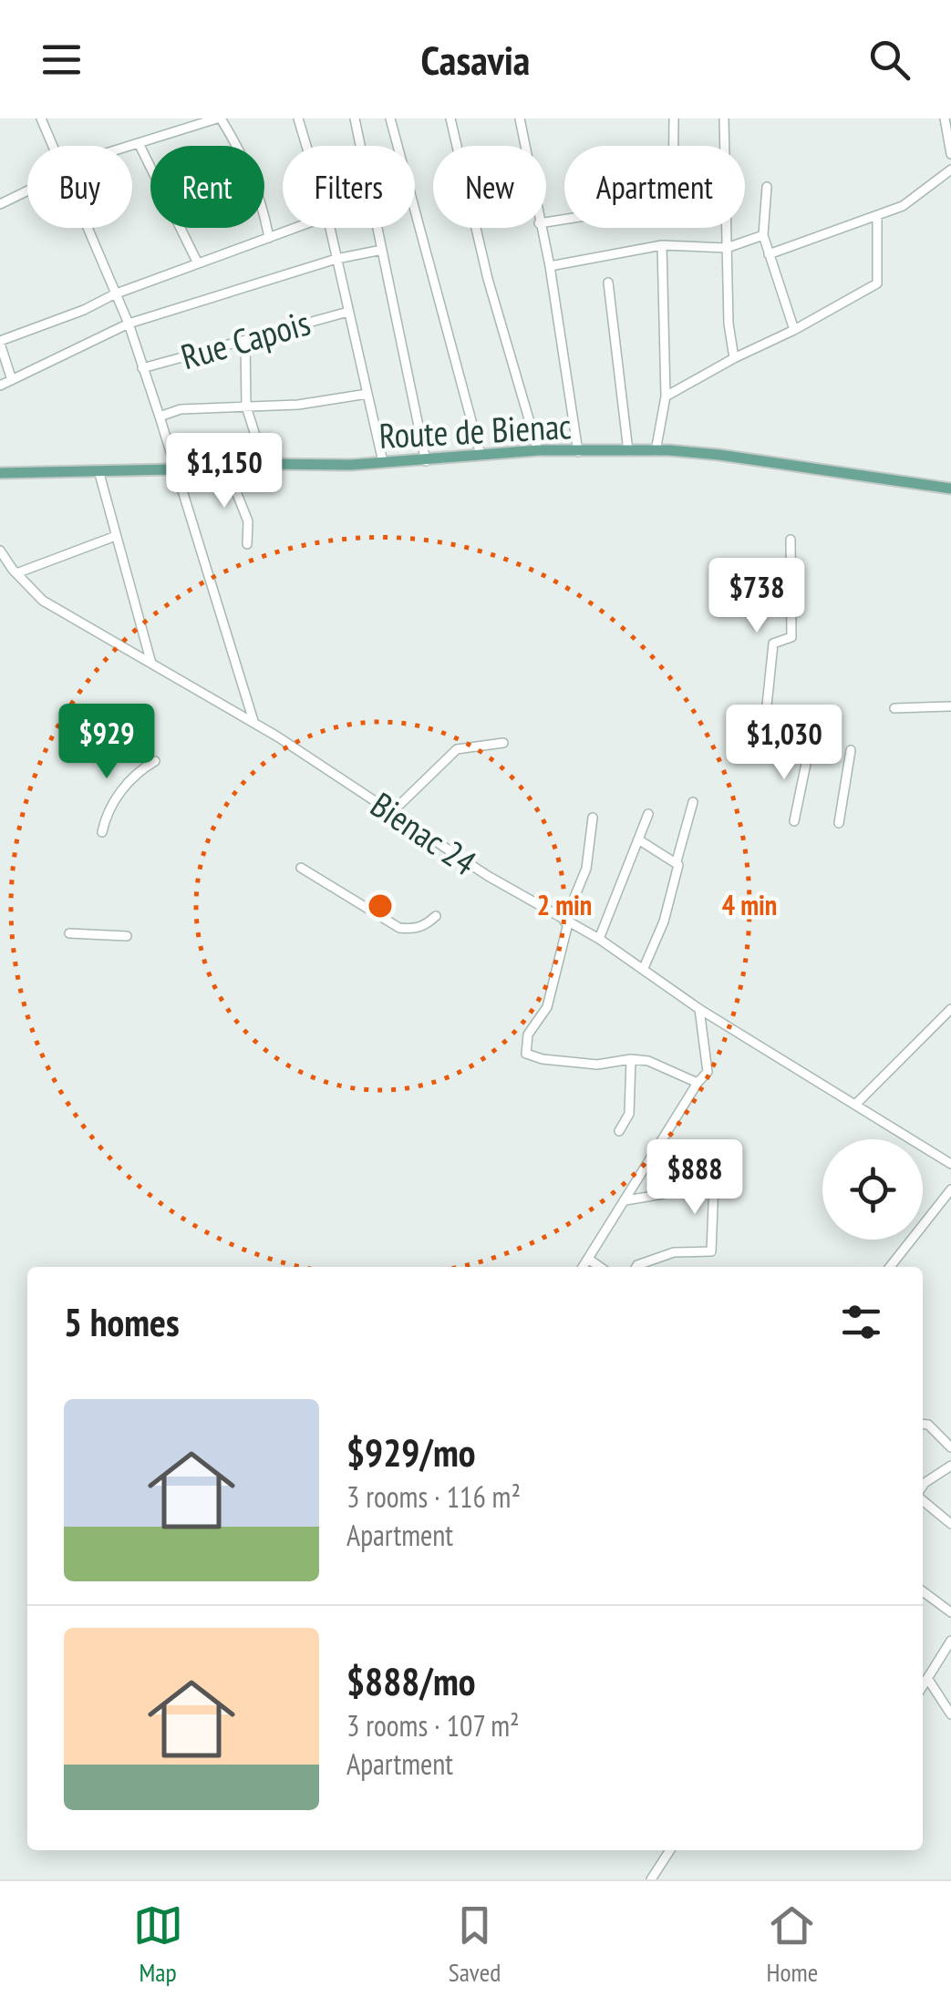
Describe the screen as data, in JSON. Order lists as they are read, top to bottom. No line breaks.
{"streets":{"main road":["Route de Bienac"],"street":["Rue Capois","Bienac 24"]},"page":{"header":"Casavia","chip":["Buy","Rent","Filters","New","Apartment"],"price":["$1,150","$738","$929","$1,030","$888"],"heading":"5 homes","list":[{"name":"$929/mo","note":"3 rooms · 116 m² · Apartment"},{"name":"$888/mo","note":"3 rooms · 107 m² · Apartment"}],"tabs":["Map","Saved","Home"]},"rings":["2 min","4 min"]}
